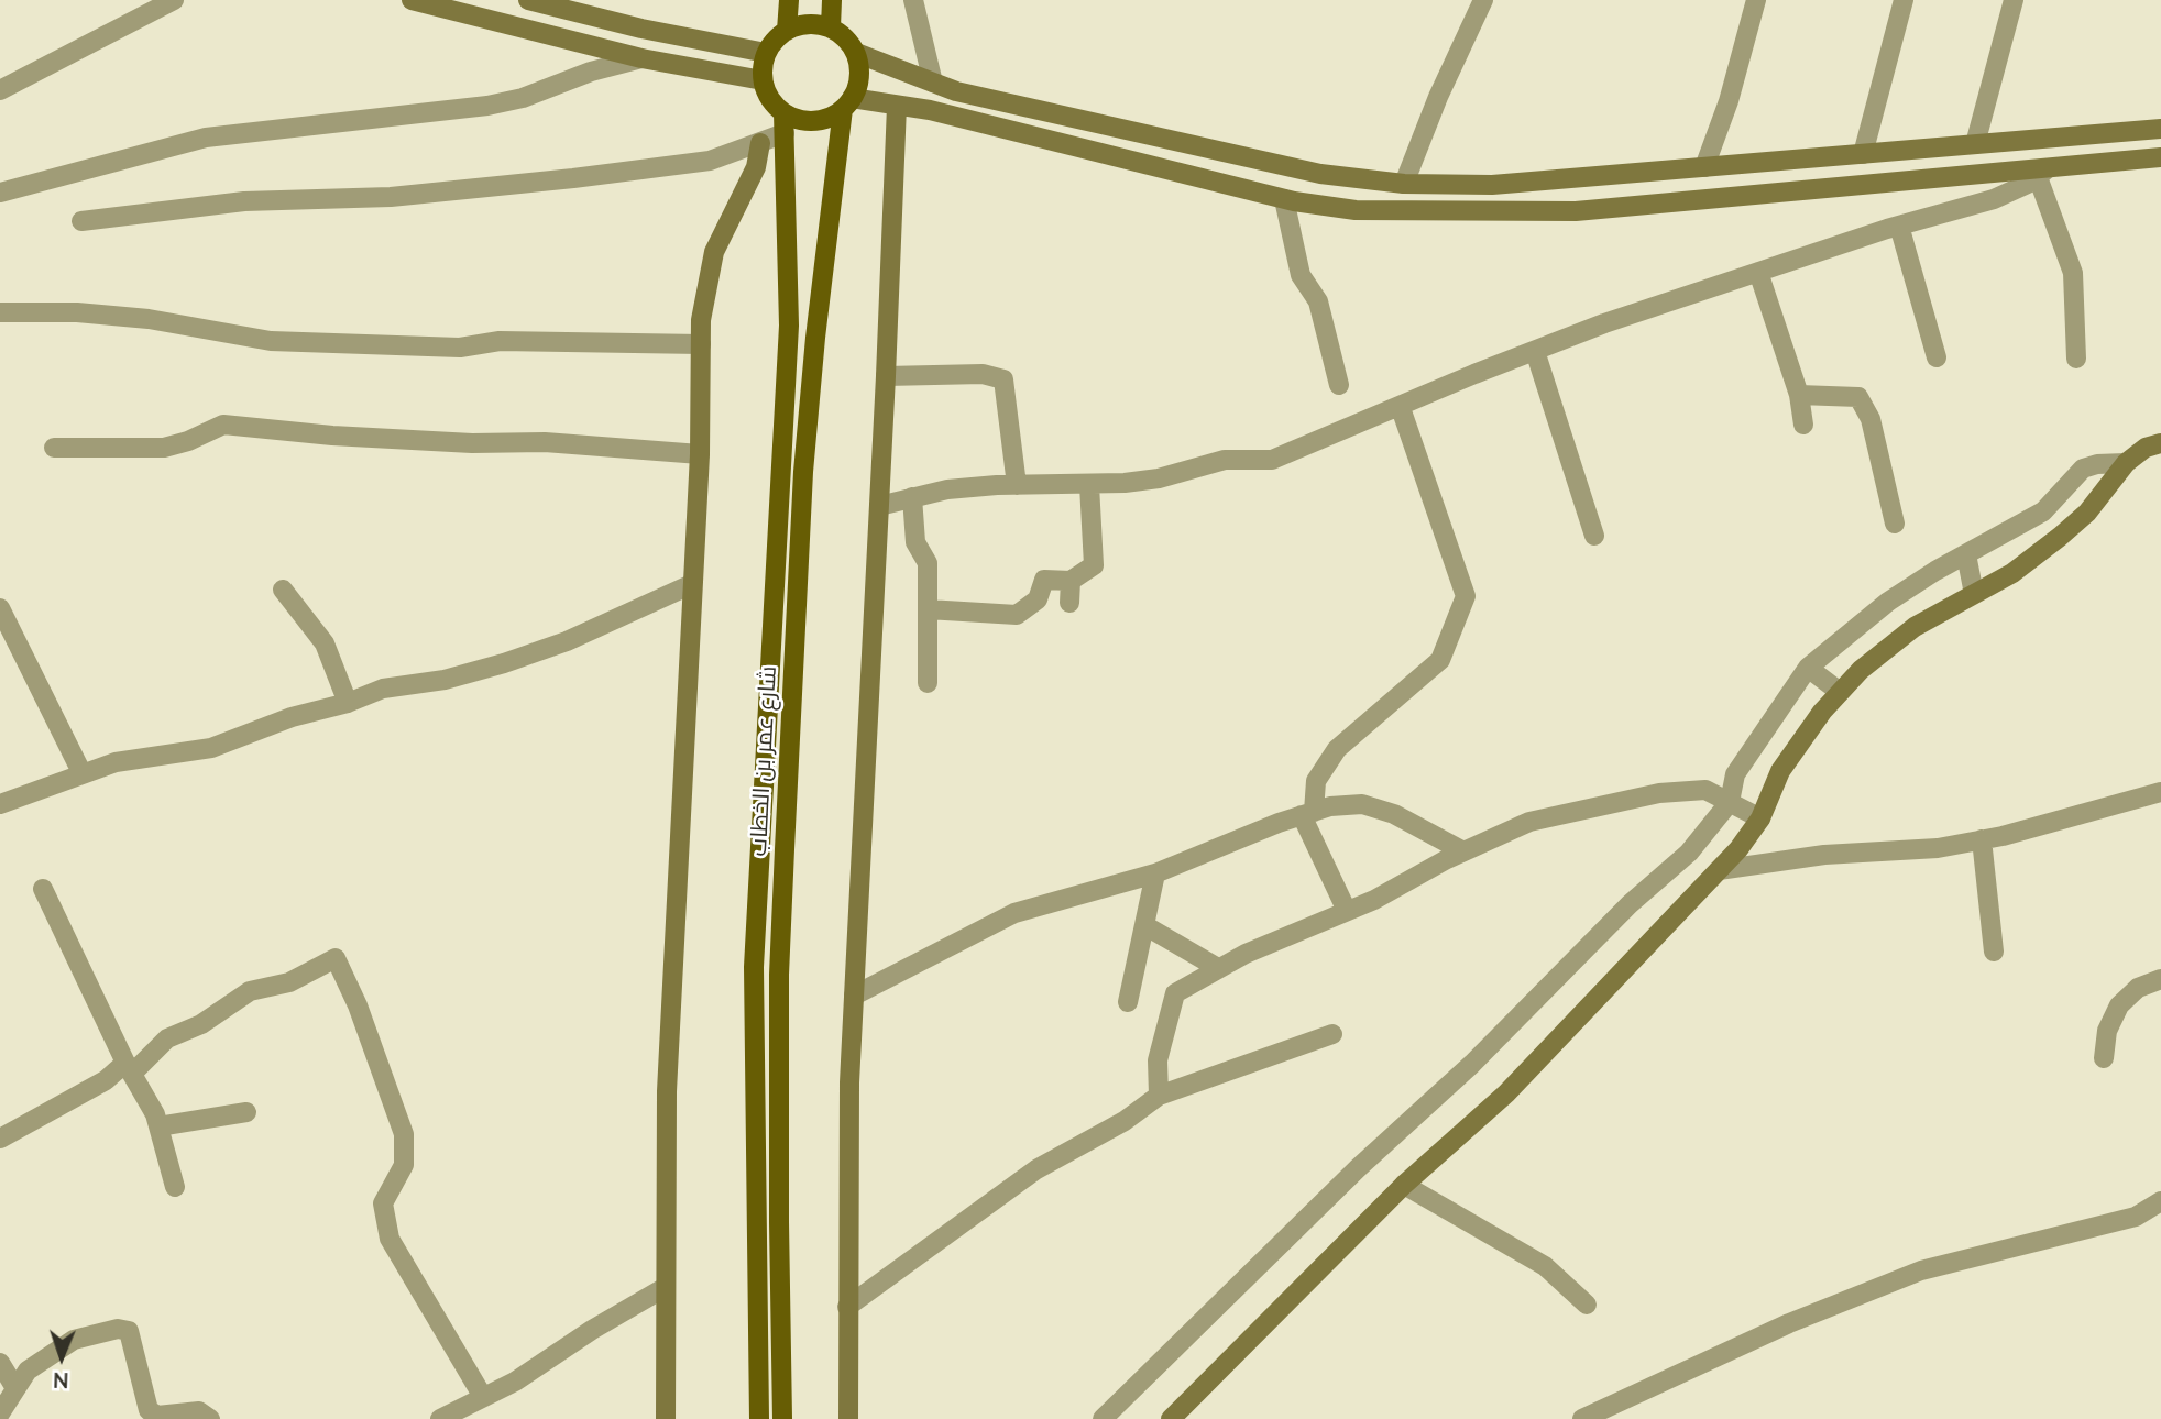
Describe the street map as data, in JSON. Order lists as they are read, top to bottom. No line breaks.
{"streets":{"main road":["شارع عمر بن الخطاب"]},"north":"bottom"}
